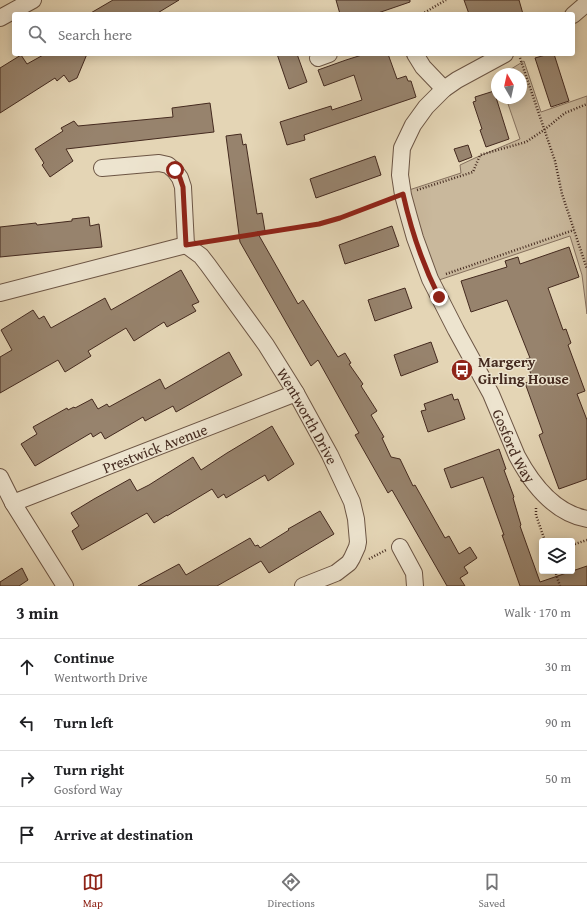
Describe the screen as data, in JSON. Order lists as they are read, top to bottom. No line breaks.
{"streets":{"street":["Wentworth Drive","Gosford Way","Prestwick Avenue"]},"crossings":[["Wentworth Drive","Prestwick Avenue"]],"places":{"bus stop":["Margery Girling House"]},"north":"top","page":{"search":"Search here","heading":["3 min","Walk · 170 m"],"list":[["Continue","Wentworth Drive","30 m"],["Turn left","90 m"],["Turn right","Gosford Way","50 m"],"Arrive at destination"],"nav":["Map","Directions","Saved"]}}
